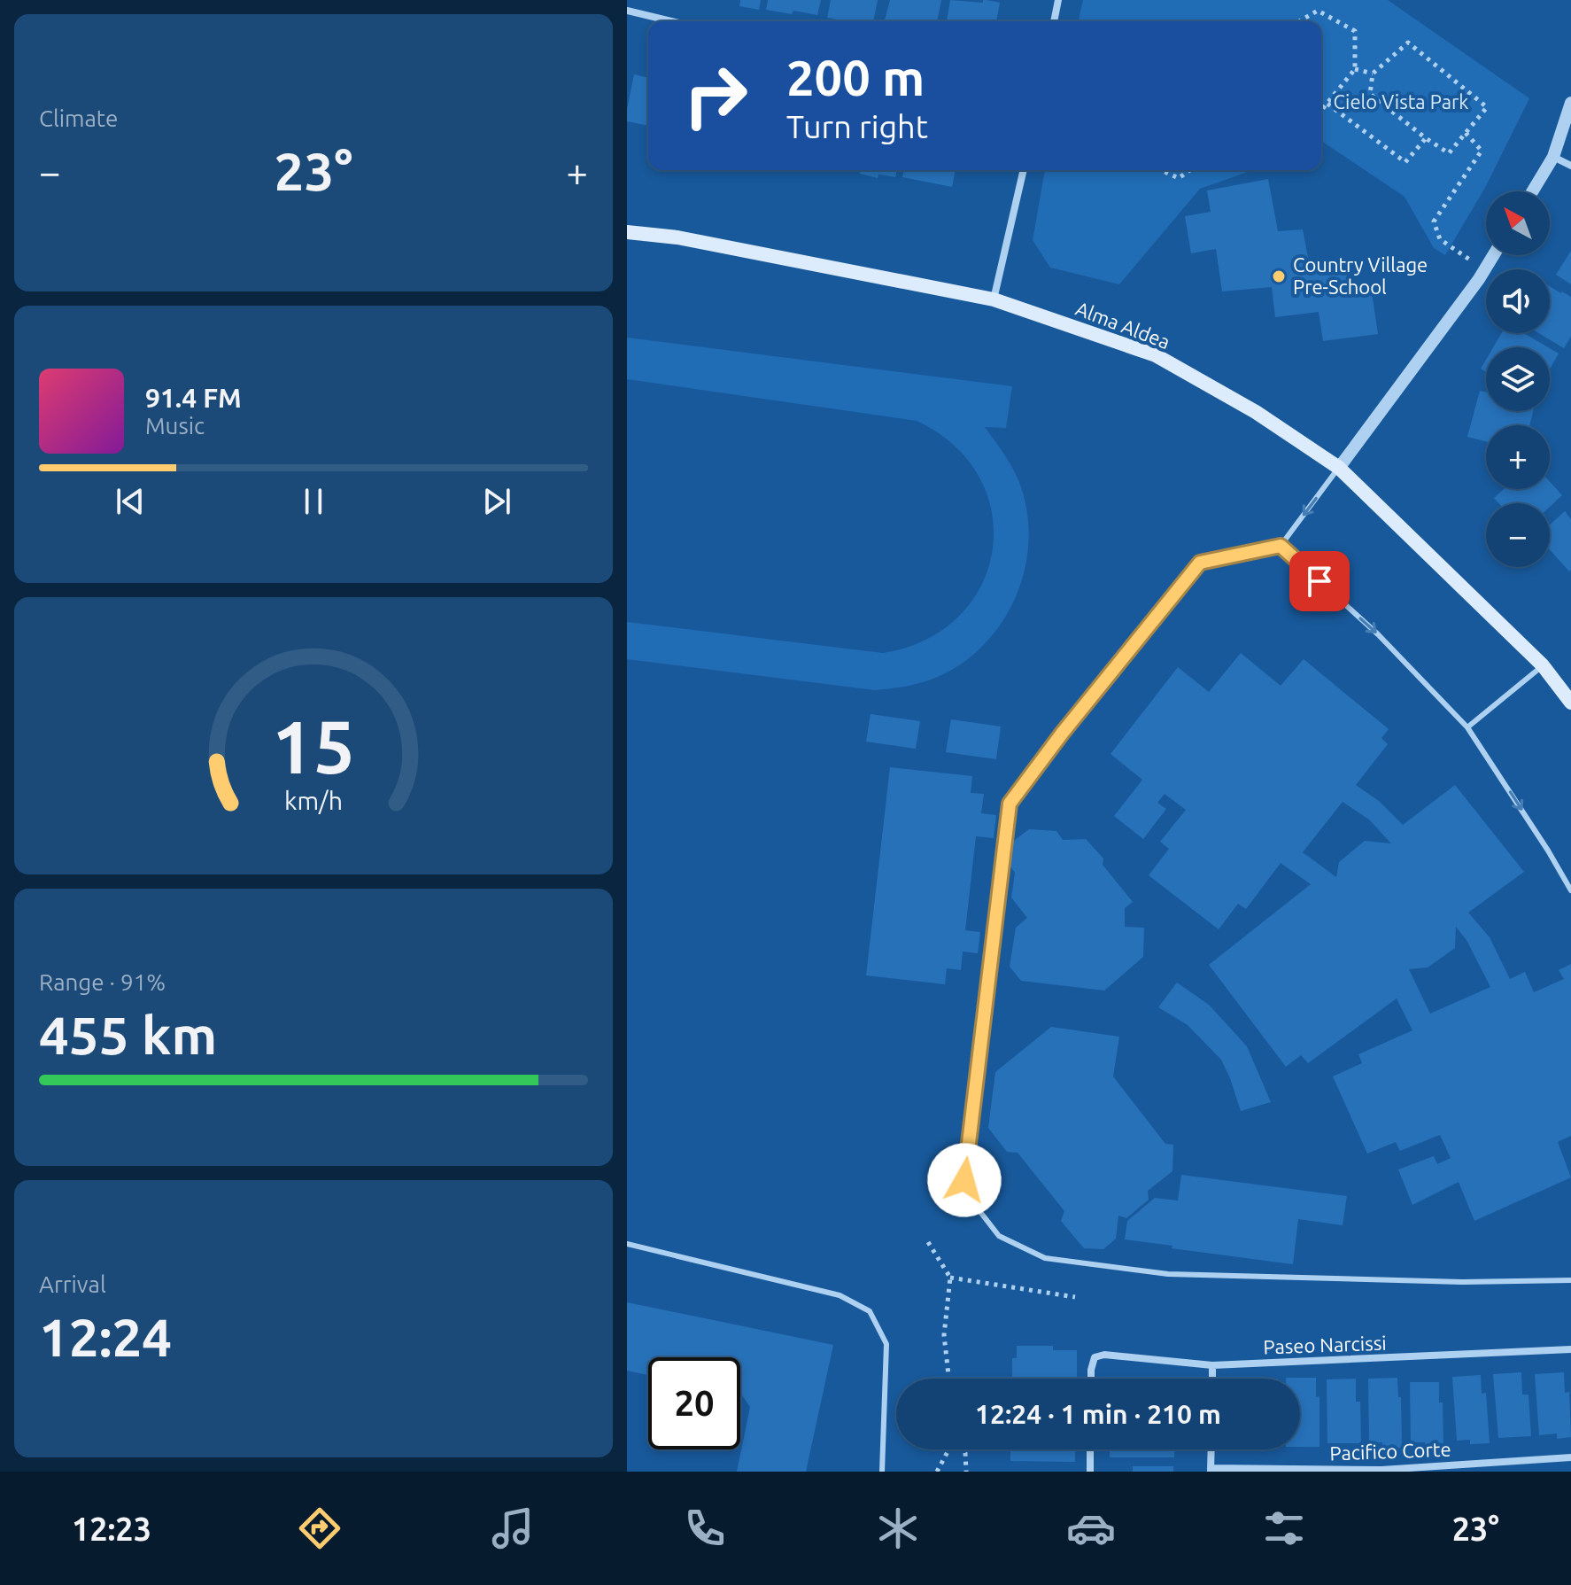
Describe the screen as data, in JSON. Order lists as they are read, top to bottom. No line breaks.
{"streets":{"main road":["Alma Aldea"],"street":["Paseo Narcissi","Pacifico Corte"]},"parks":["Cielo Vista Park"],"places":["Country Village Pre-School"],"north":"top left","page":{"tile":["Climate",["Range · 91%","455 km"],["Arrival","12:24"]],"turn":["200 m","Turn right"],"heat":["−","23°","+"],"map_buttons":["+","−"],"song":["91.4 FM","Music"],"limit":"20","trip":"12:24 · 1 min · 210 m","tabs":["12:23","23°"],"gauge":["15","km/h"]}}
